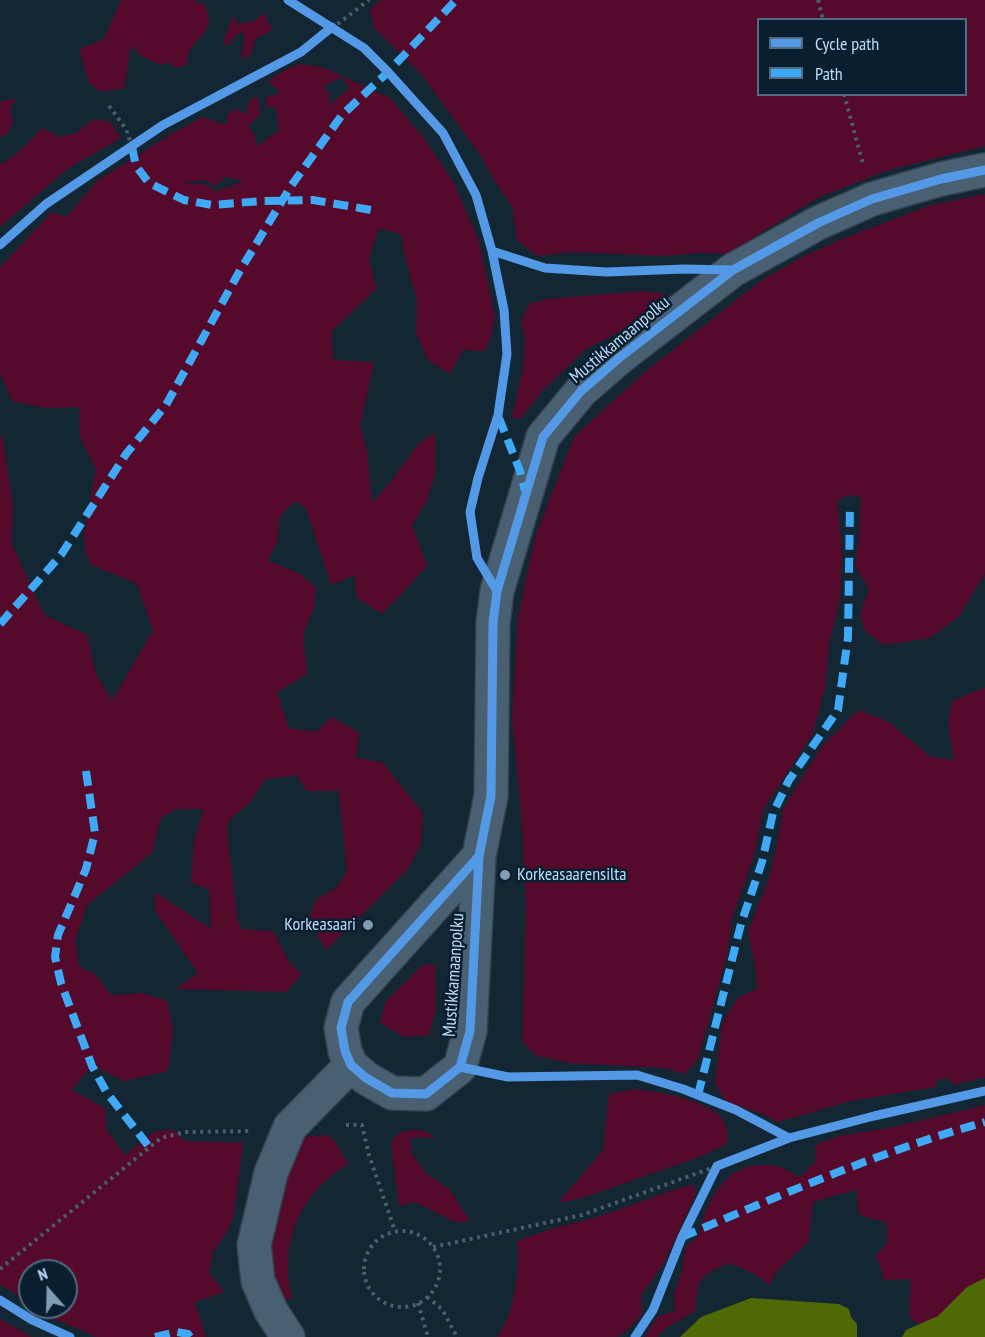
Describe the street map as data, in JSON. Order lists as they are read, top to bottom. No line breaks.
{"streets":{"lane":["Mustikkamaanpolku"]},"places":["Korkeasaarensilta","Korkeasaari"],"legend":["Cycle path","Path"],"north":"top"}
